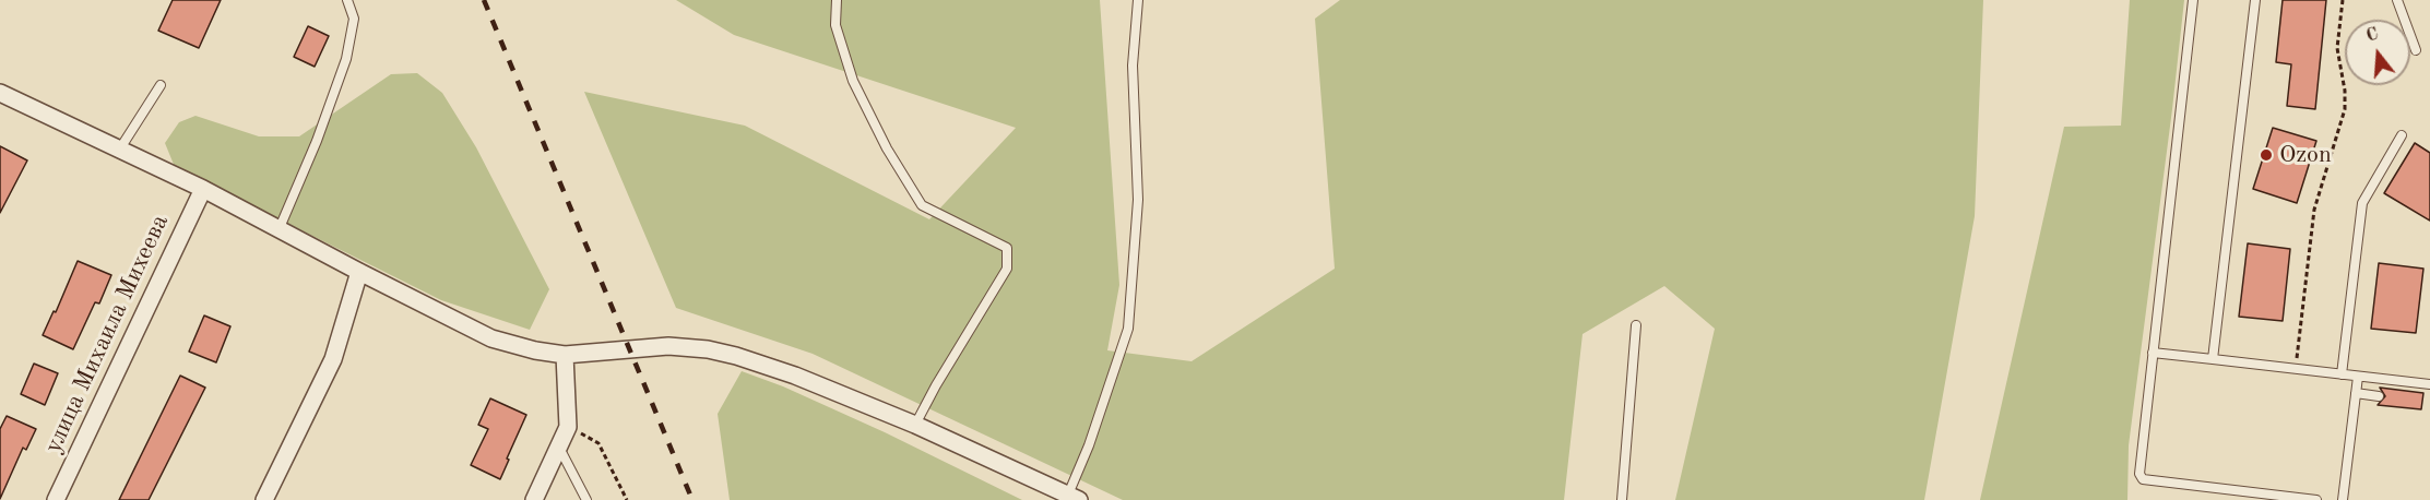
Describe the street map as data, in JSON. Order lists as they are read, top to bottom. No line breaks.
{"streets":{"street":["улица Михаила Михеева"]},"places":["Ozon"],"north":"top"}
